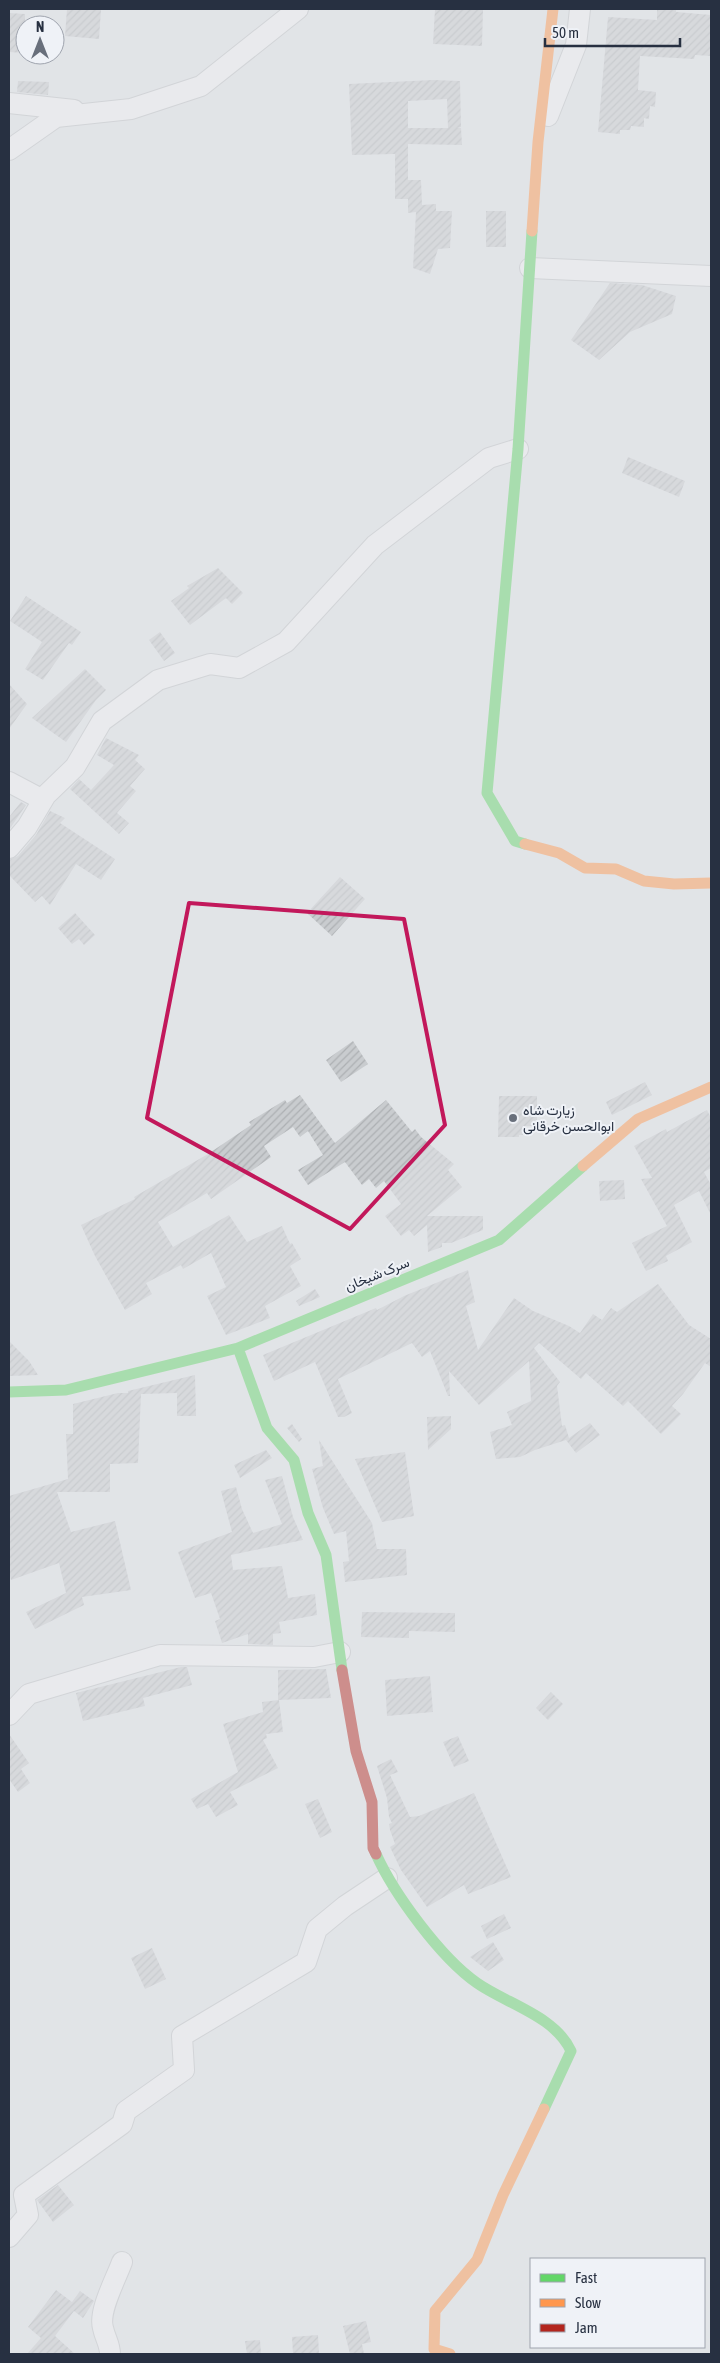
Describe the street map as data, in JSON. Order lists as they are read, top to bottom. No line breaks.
{"streets":{"street":["سرک شیخان"]},"places":["زیارت شاه ابوالحسن خرقانی"],"legend":["Fast","Slow","Jam"],"scale_bar":"50 m","north":"top"}
